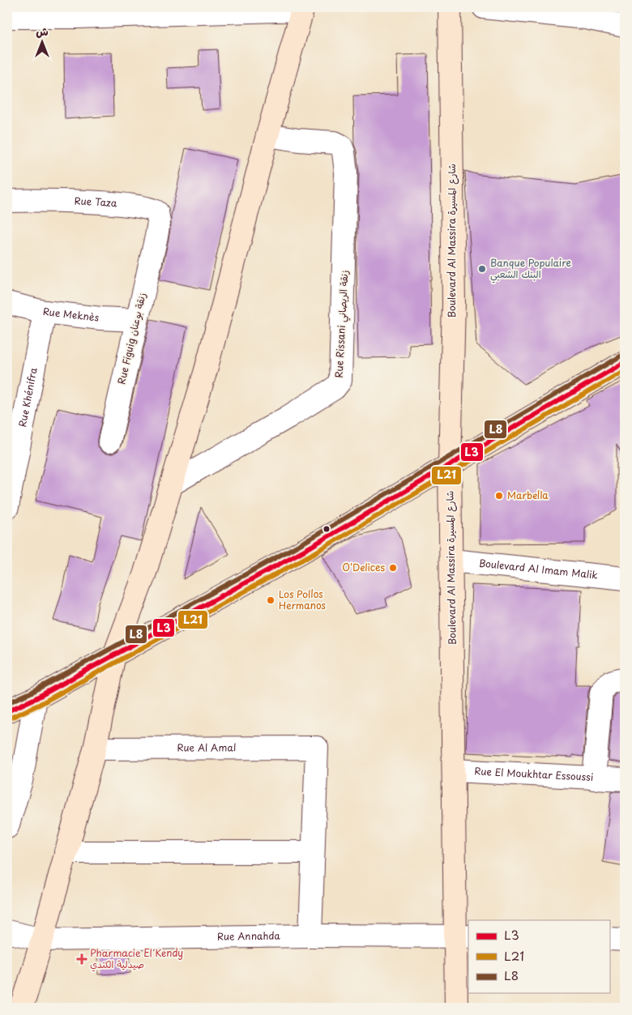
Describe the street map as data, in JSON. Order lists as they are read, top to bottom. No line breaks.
{"streets":{"main road":["Boulevard Al Massira شارع المسيرة"],"street":["Rue Taza","Rue Meknès","Rue Rissani زنقة الريصاني","Rue Figuig زنقة بوعنان","Rue Khénifra","Boulevard Al Imam Malik","Rue Al Amal","Rue El Moukhtar Essoussi","Rue Annahda"]},"crossings":[["Rue Taza","Rue Figuig زنقة بوعنان"],["Boulevard Al Massira شارع المسيرة","Boulevard Al Imam Malik"],["Boulevard Al Massira شارع المسيرة","Rue El Moukhtar Essoussi"],["Boulevard Al Massira شارع المسيرة","Rue Annahda"],["Rue Meknès","Rue Figuig زنقة بوعنان"],["Rue Meknès","Rue Khénifra"]],"places":{"other":["Banque Populaire البنك الشعبي","Marbella","O'Delices","Los Pollos Hermanos"],"health":["Pharmacie El Kendy صيدلية الكندي"]},"lines":["transit line L8","transit line L3","transit line L21"],"legend":["L3","L21","L8"],"north":"top"}
